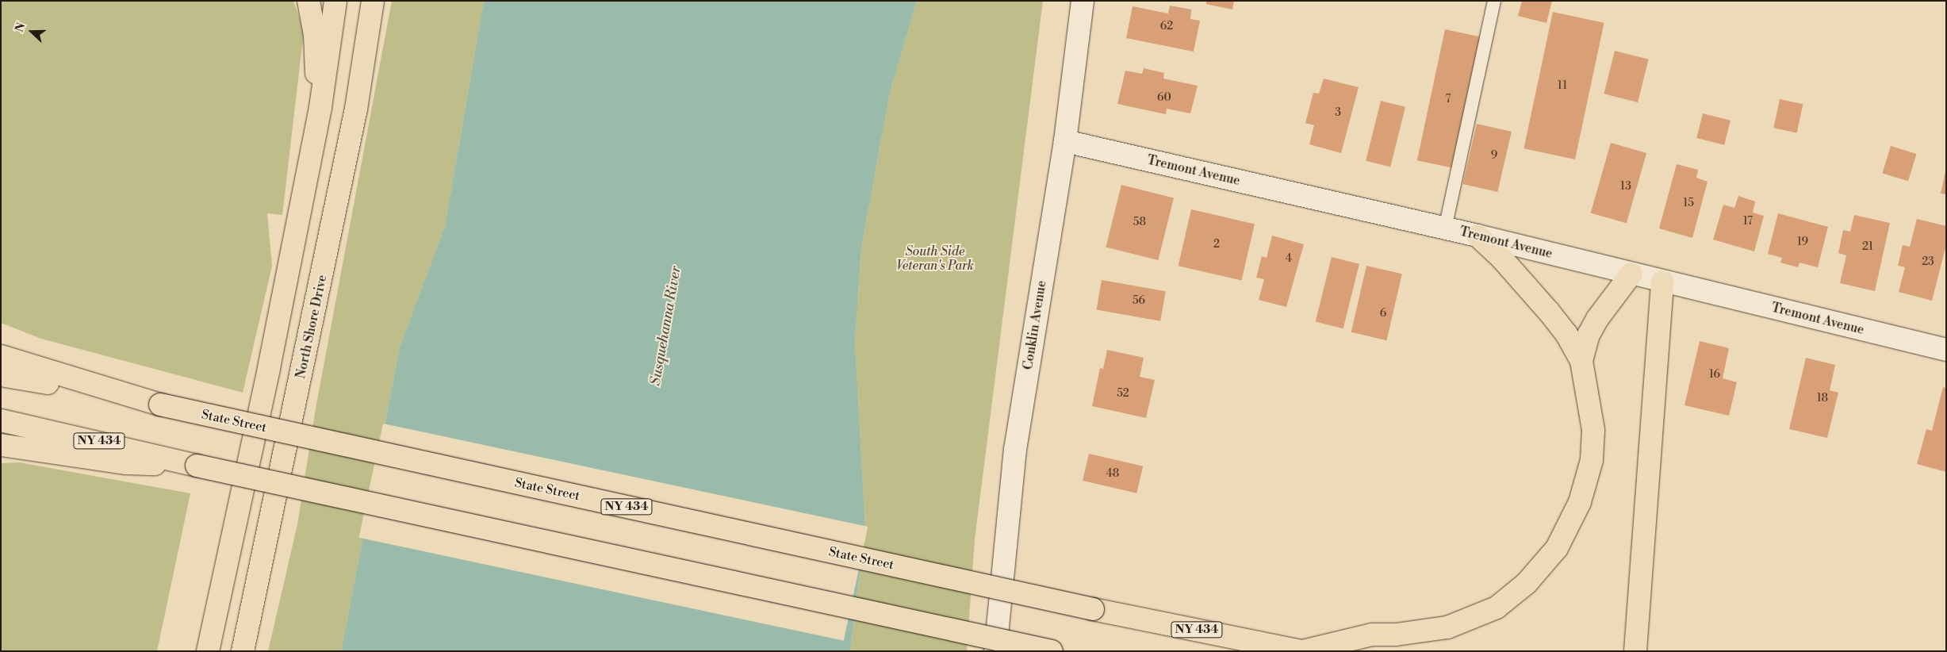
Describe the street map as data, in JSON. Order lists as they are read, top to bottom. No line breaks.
{"streets":{"main road":["North Shore Drive","State Street","NY 434"],"street":["Tremont Avenue","Conklin Avenue"]},"crossings":[["Tremont Avenue","Conklin Avenue"]],"water":["Susquehanna River"],"parks":["South Side Veteran's Park"],"house_numbers":["62","11","60","7","3","9","13","15","17","58","19","2","21","4","23","56","6","16","52","18","48"],"north":"left"}
